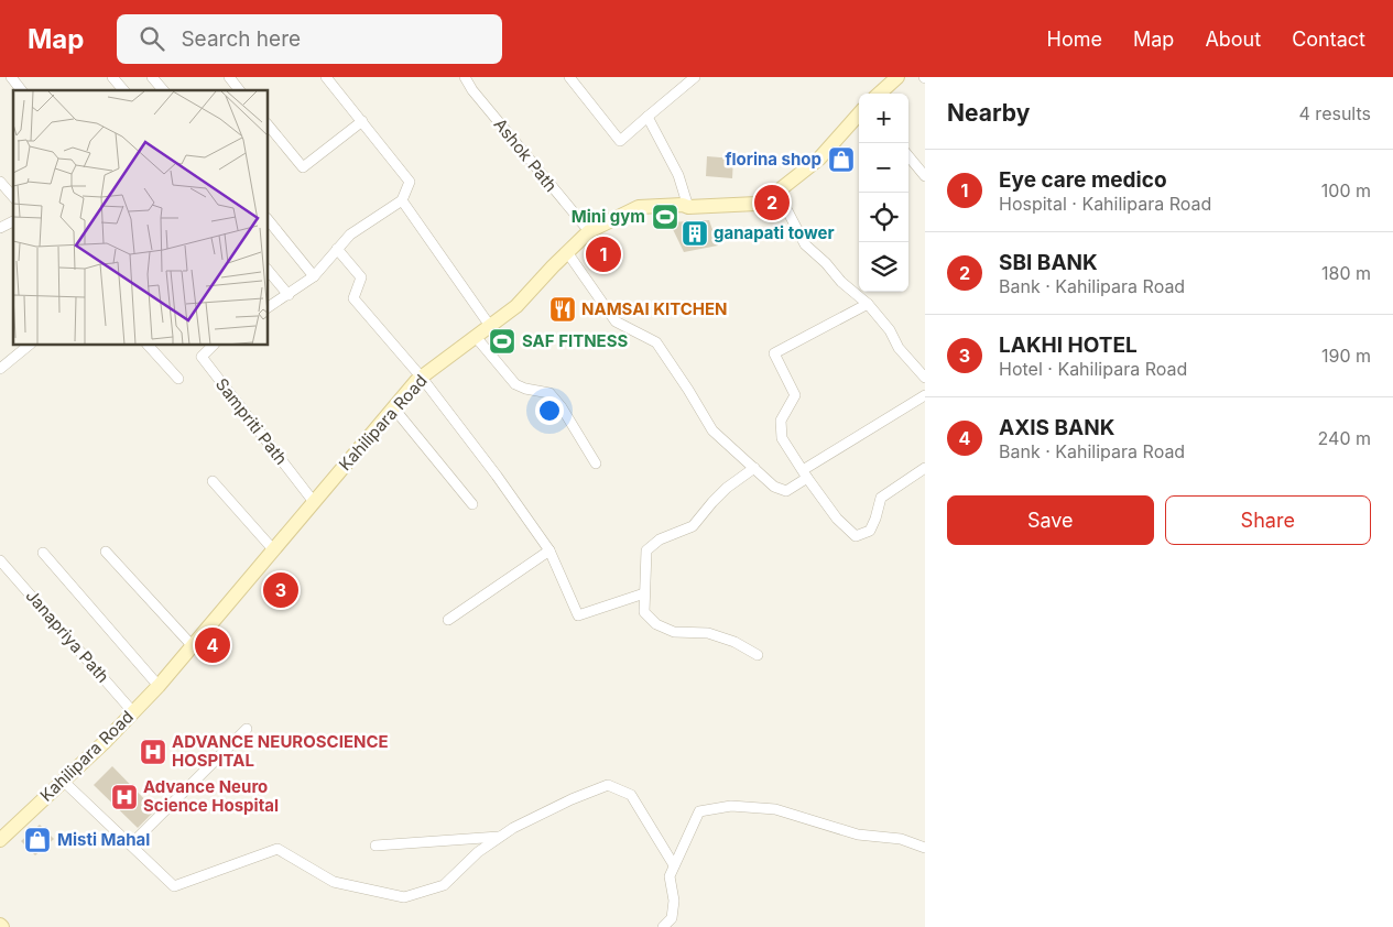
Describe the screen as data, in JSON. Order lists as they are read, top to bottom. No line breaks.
{"streets":{"main road":["Kahilipara Road"],"street":["Ashok Path","Sampriti Path","Janapriya Path"]},"crossings":[["Ashok Path","Kahilipara Road"],["Sampriti Path","Kahilipara Road"],["Kahilipara Road","Janapriya Path"]],"places":{"shop":["florina shop","Misti Mahal"],"sports":["Mini gym","SAF FITNESS"],"building":["ganapati tower"],"restaurant":["NAMSAI KITCHEN"],"hospital":["ADVANCE NEUROSCIENCE HOSPITAL","Advance Neuro Science Hospital"]},"page":{"header":"Map","search":"Search here","nav":["Home","Map","About","Contact"],"heading":["Nearby","4 results"],"map_buttons":["+","−"],"list":[{"mark":"1","name":"Eye care medico","note":"Hospital · Kahilipara Road","value":"100 m"},{"mark":"2","name":"SBI BANK","note":"Bank · Kahilipara Road","value":"180 m"},{"mark":"3","name":"LAKHI HOTEL","note":"Hotel · Kahilipara Road","value":"190 m"},{"mark":"4","name":"AXIS BANK","note":"Bank · Kahilipara Road","value":"240 m"}],"pins":["2","1","3","4"],"buttons":["Save","Share"]}}
